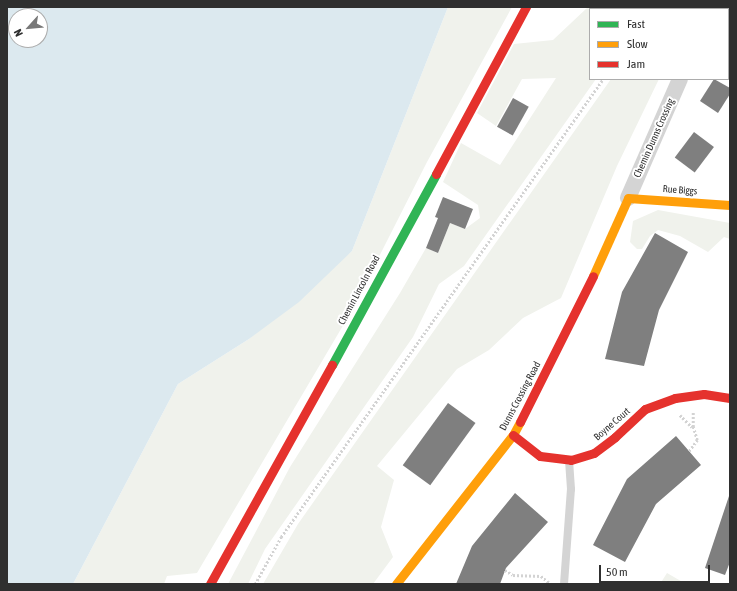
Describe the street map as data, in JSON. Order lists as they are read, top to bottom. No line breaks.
{"streets":{"street":["Chemin Dunns Crossing","Rue Biggs","Chemin Lincoln Road","Dunns Crossing Road","Boyne Court"]},"crossings":[["Chemin Dunns Crossing","Rue Biggs"],["Chemin Dunns Crossing","Dunns Crossing Road"],["Rue Biggs","Dunns Crossing Road"],["Dunns Crossing Road","Boyne Court"]],"legend":["Fast","Slow","Jam"],"scale_bar":"50 m","north":"bottom left"}
